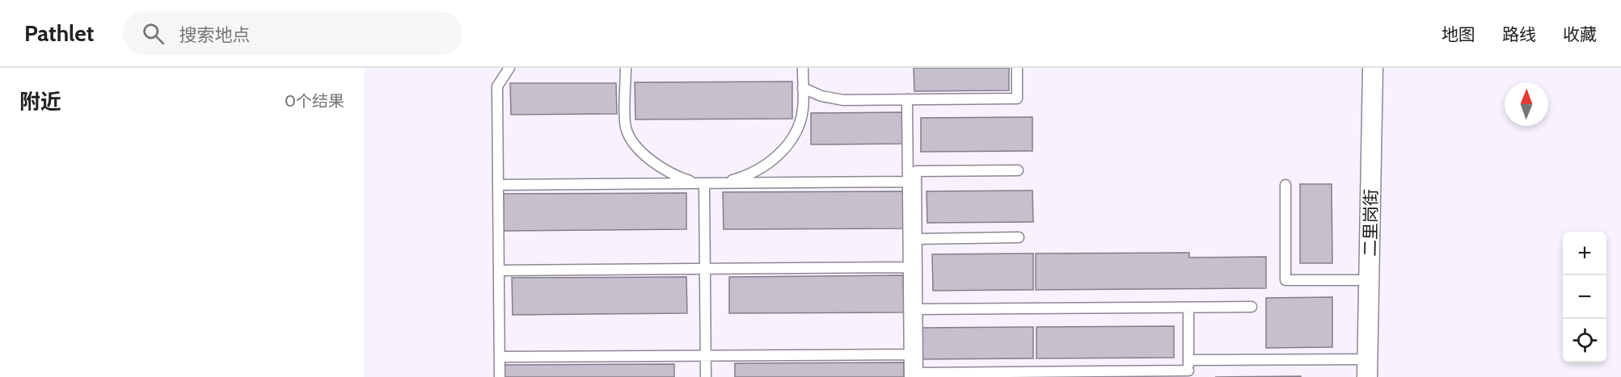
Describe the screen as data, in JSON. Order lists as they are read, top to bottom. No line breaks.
{"streets":{"street":["二里岗街"]},"north":"top","page":{"header":"Pathlet","search":"搜索地点","nav":["地图","路线","收藏"],"heading":["附近","0个结果"],"map_buttons":["+","−"]}}
